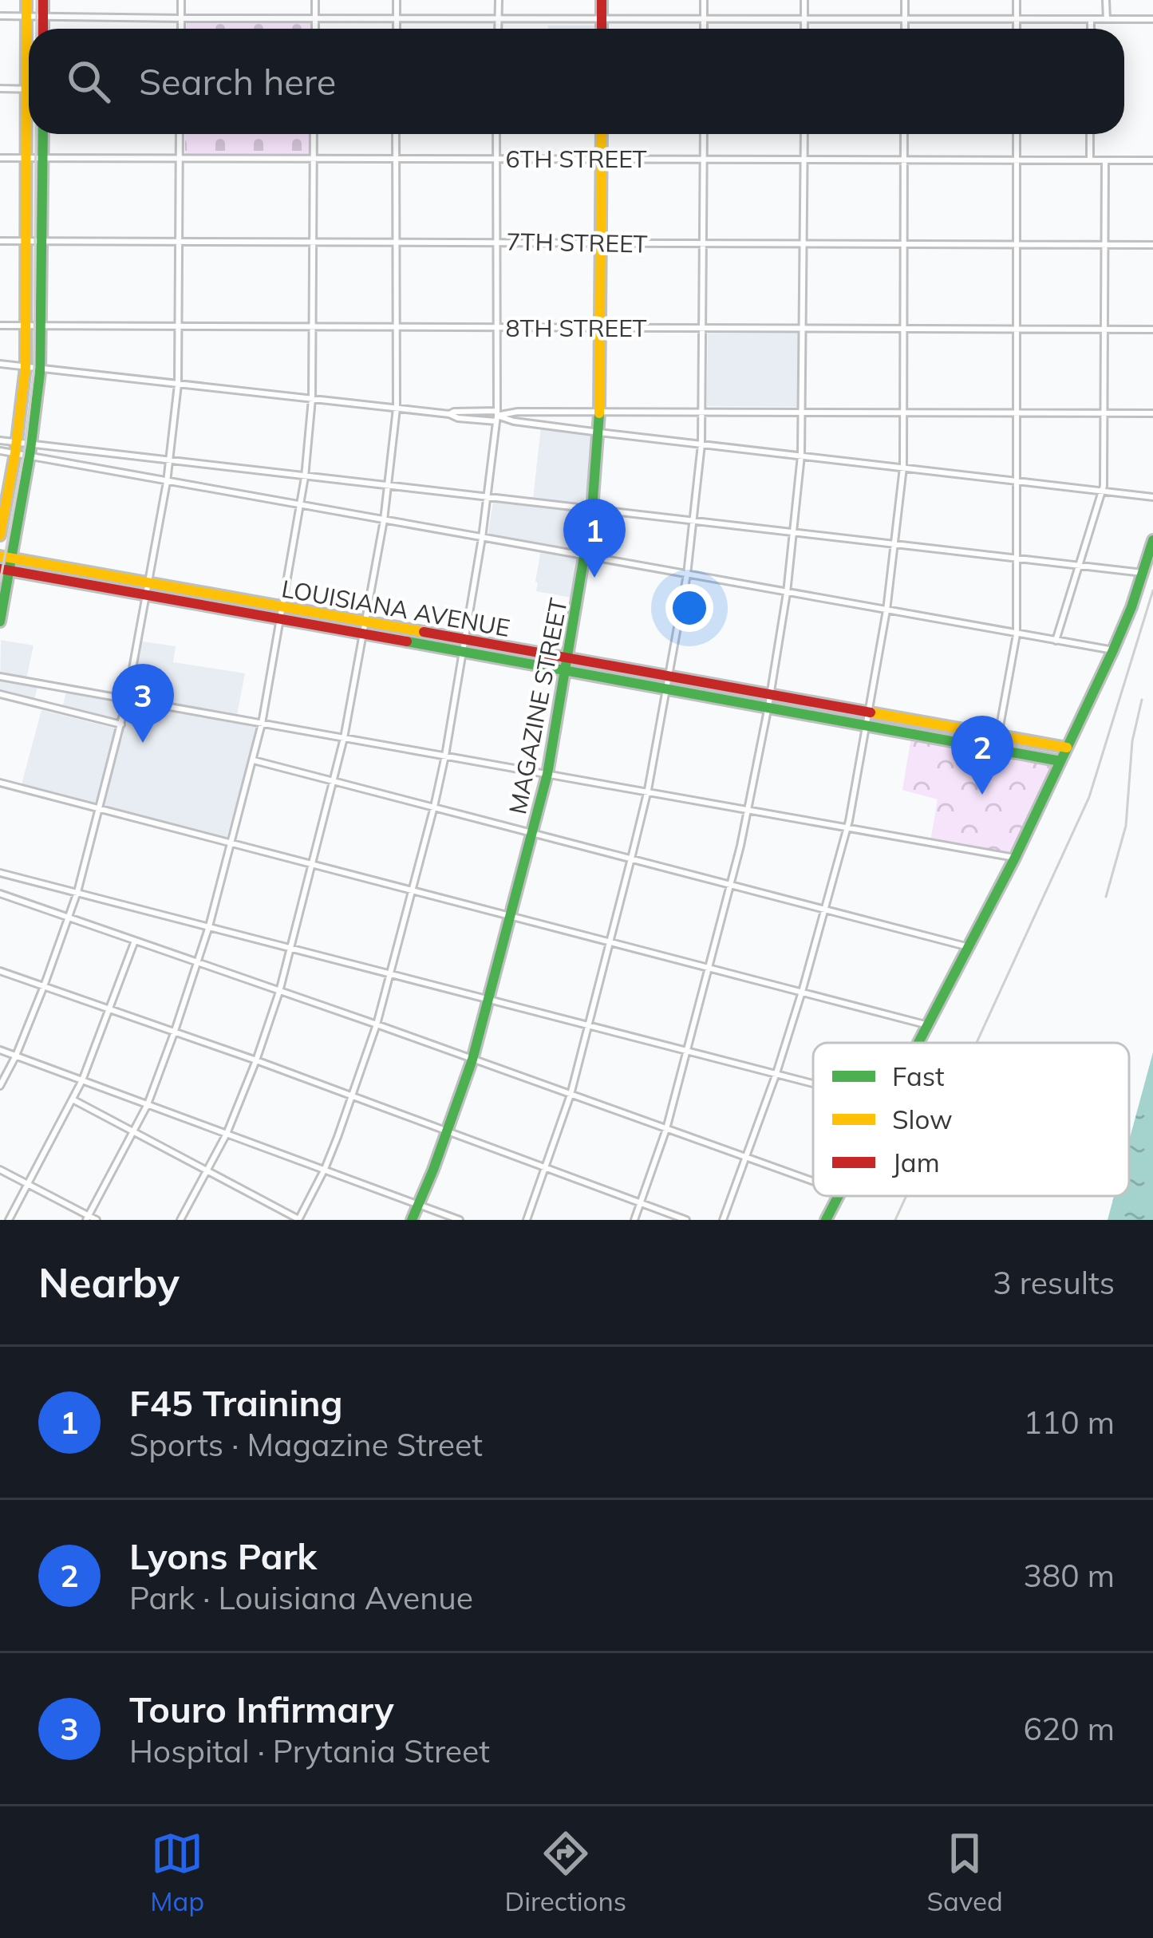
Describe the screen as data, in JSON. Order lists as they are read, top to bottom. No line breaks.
{"streets":{"street":["6TH STREET","7TH STREET","8TH STREET","LOUISIANA AVENUE","MAGAZINE STREET"]},"crossings":[["6TH STREET","MAGAZINE STREET"],["7TH STREET","MAGAZINE STREET"],["8TH STREET","MAGAZINE STREET"],["LOUISIANA AVENUE","MAGAZINE STREET"]],"legend":["Fast","Slow","Jam"],"page":{"search":"Search here","pins":["1","3","2"],"heading":["Nearby","3 results"],"list":[{"mark":"1","name":"F45 Training","note":"Sports · Magazine Street","value":"110 m"},{"mark":"2","name":"Lyons Park","note":"Park · Louisiana Avenue","value":"380 m"},{"mark":"3","name":"Touro Infirmary","note":"Hospital · Prytania Street","value":"620 m"}],"nav":["Map","Directions","Saved"]}}
